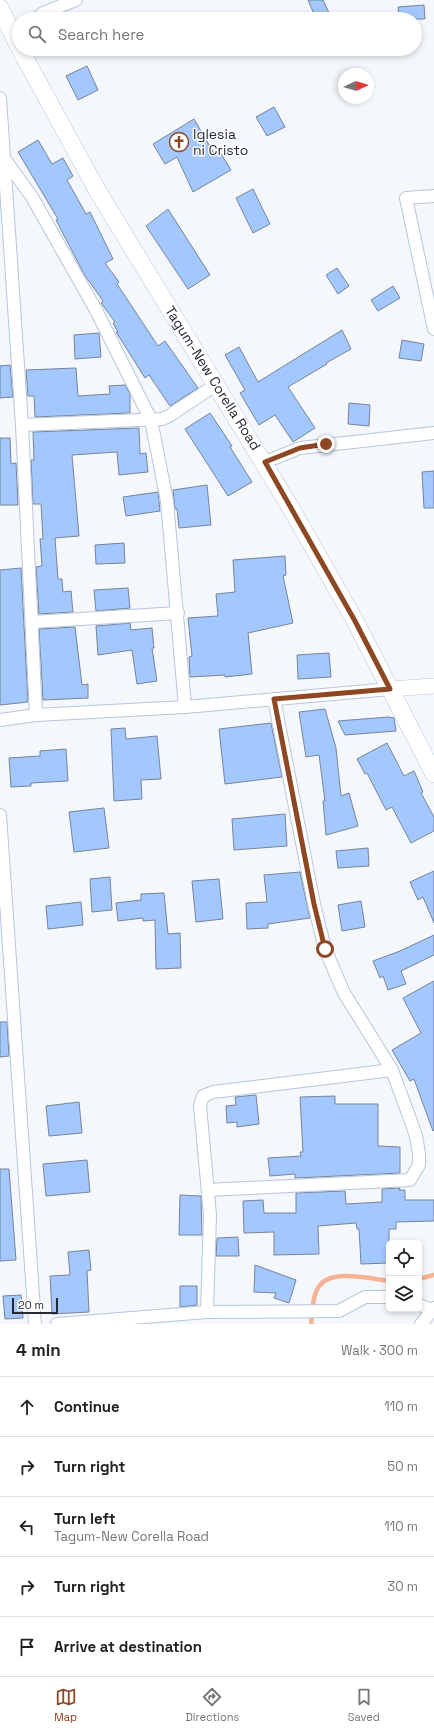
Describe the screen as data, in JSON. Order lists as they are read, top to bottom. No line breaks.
{"streets":{"main road":["Tagum-New Corella Road"]},"places":{"church":["Iglesia ni Cristo"]},"scale_bar":"20 m","north":"right","page":{"search":"Search here","scale":"20 m","heading":["4 min","Walk · 300 m"],"list":[["Continue","110 m"],["Turn right","50 m"],["Turn left","Tagum-New Corella Road","110 m"],["Turn right","30 m"],"Arrive at destination"],"nav":["Map","Directions","Saved"]}}
